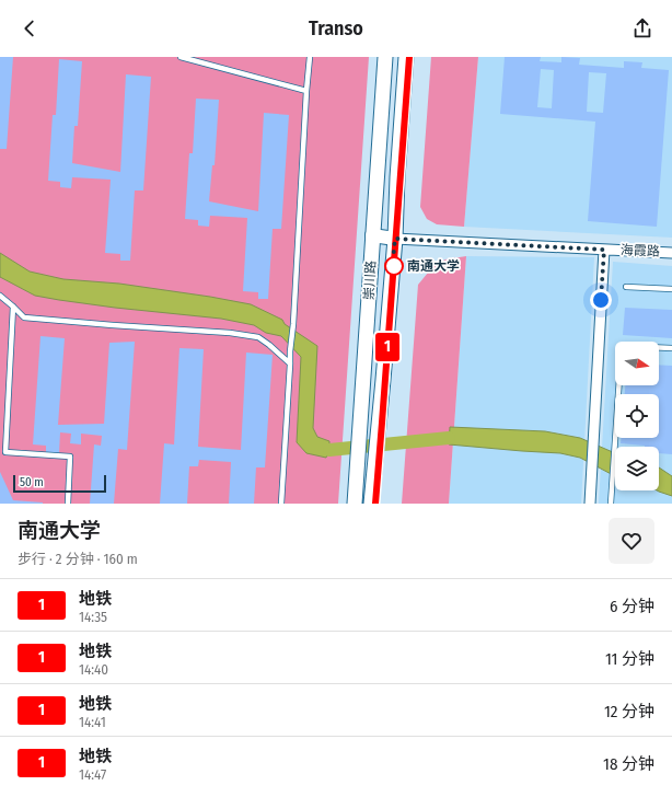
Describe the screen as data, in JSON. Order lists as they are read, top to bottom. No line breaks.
{"streets":{"main road":["崇川路"],"street":["海霞路"]},"crossings":[["海霞路","崇川路"]],"places":["南通大学"],"lines":["metro line 1"],"scale_bar":"50 m","north":"right","page":{"header":"Transo","on_map":"1","scale":"50 m","heading":["南通大学","步行 · 2 分钟 · 160 m"],"list":[{"mark":"1","name":"地铁","note":"14:35","value":"6 分钟"},{"mark":"1","name":"地铁","note":"14:40","value":"11 分钟"},{"mark":"1","name":"地铁","note":"14:41","value":"12 分钟"},{"mark":"1","name":"地铁","note":"14:47","value":"18 分钟"}]}}
